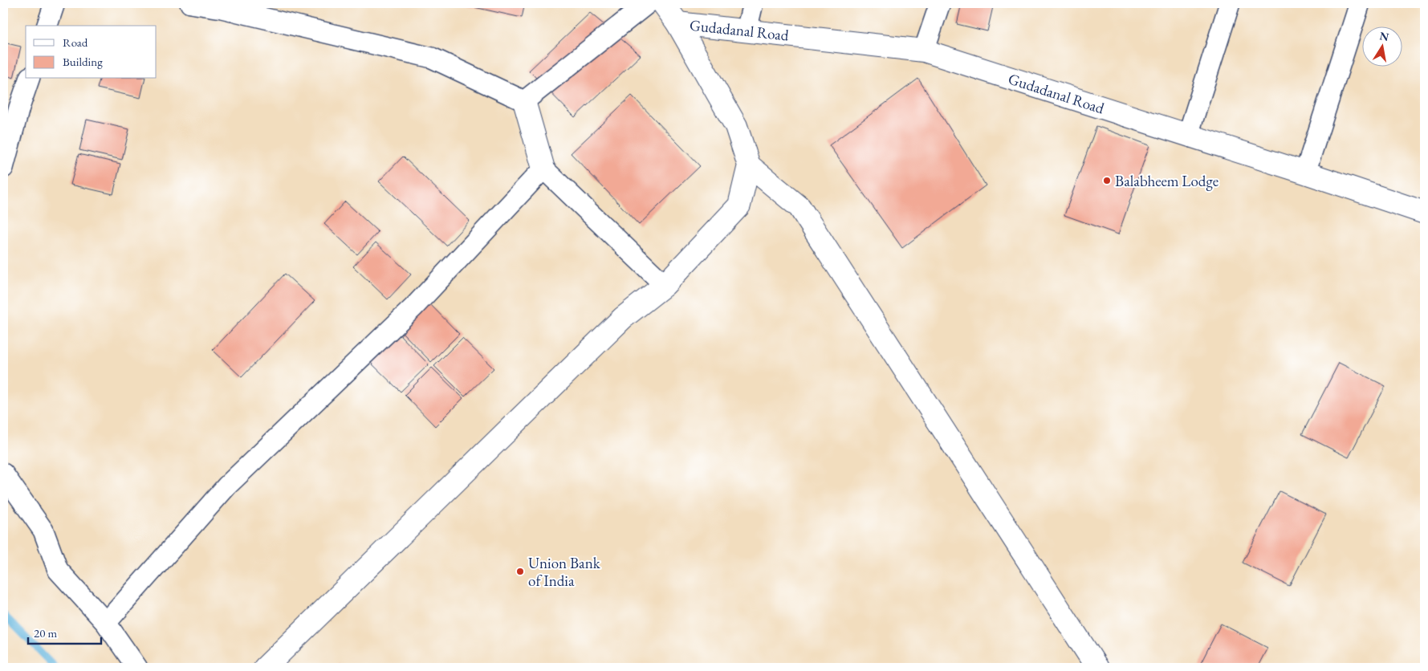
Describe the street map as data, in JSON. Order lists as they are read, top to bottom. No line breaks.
{"streets":{"main road":["Gudadanal Road"]},"places":["Balabheem Lodge","Union Bank of India"],"legend":["Road","Building"],"scale_bar":"20 m","north":"top"}
